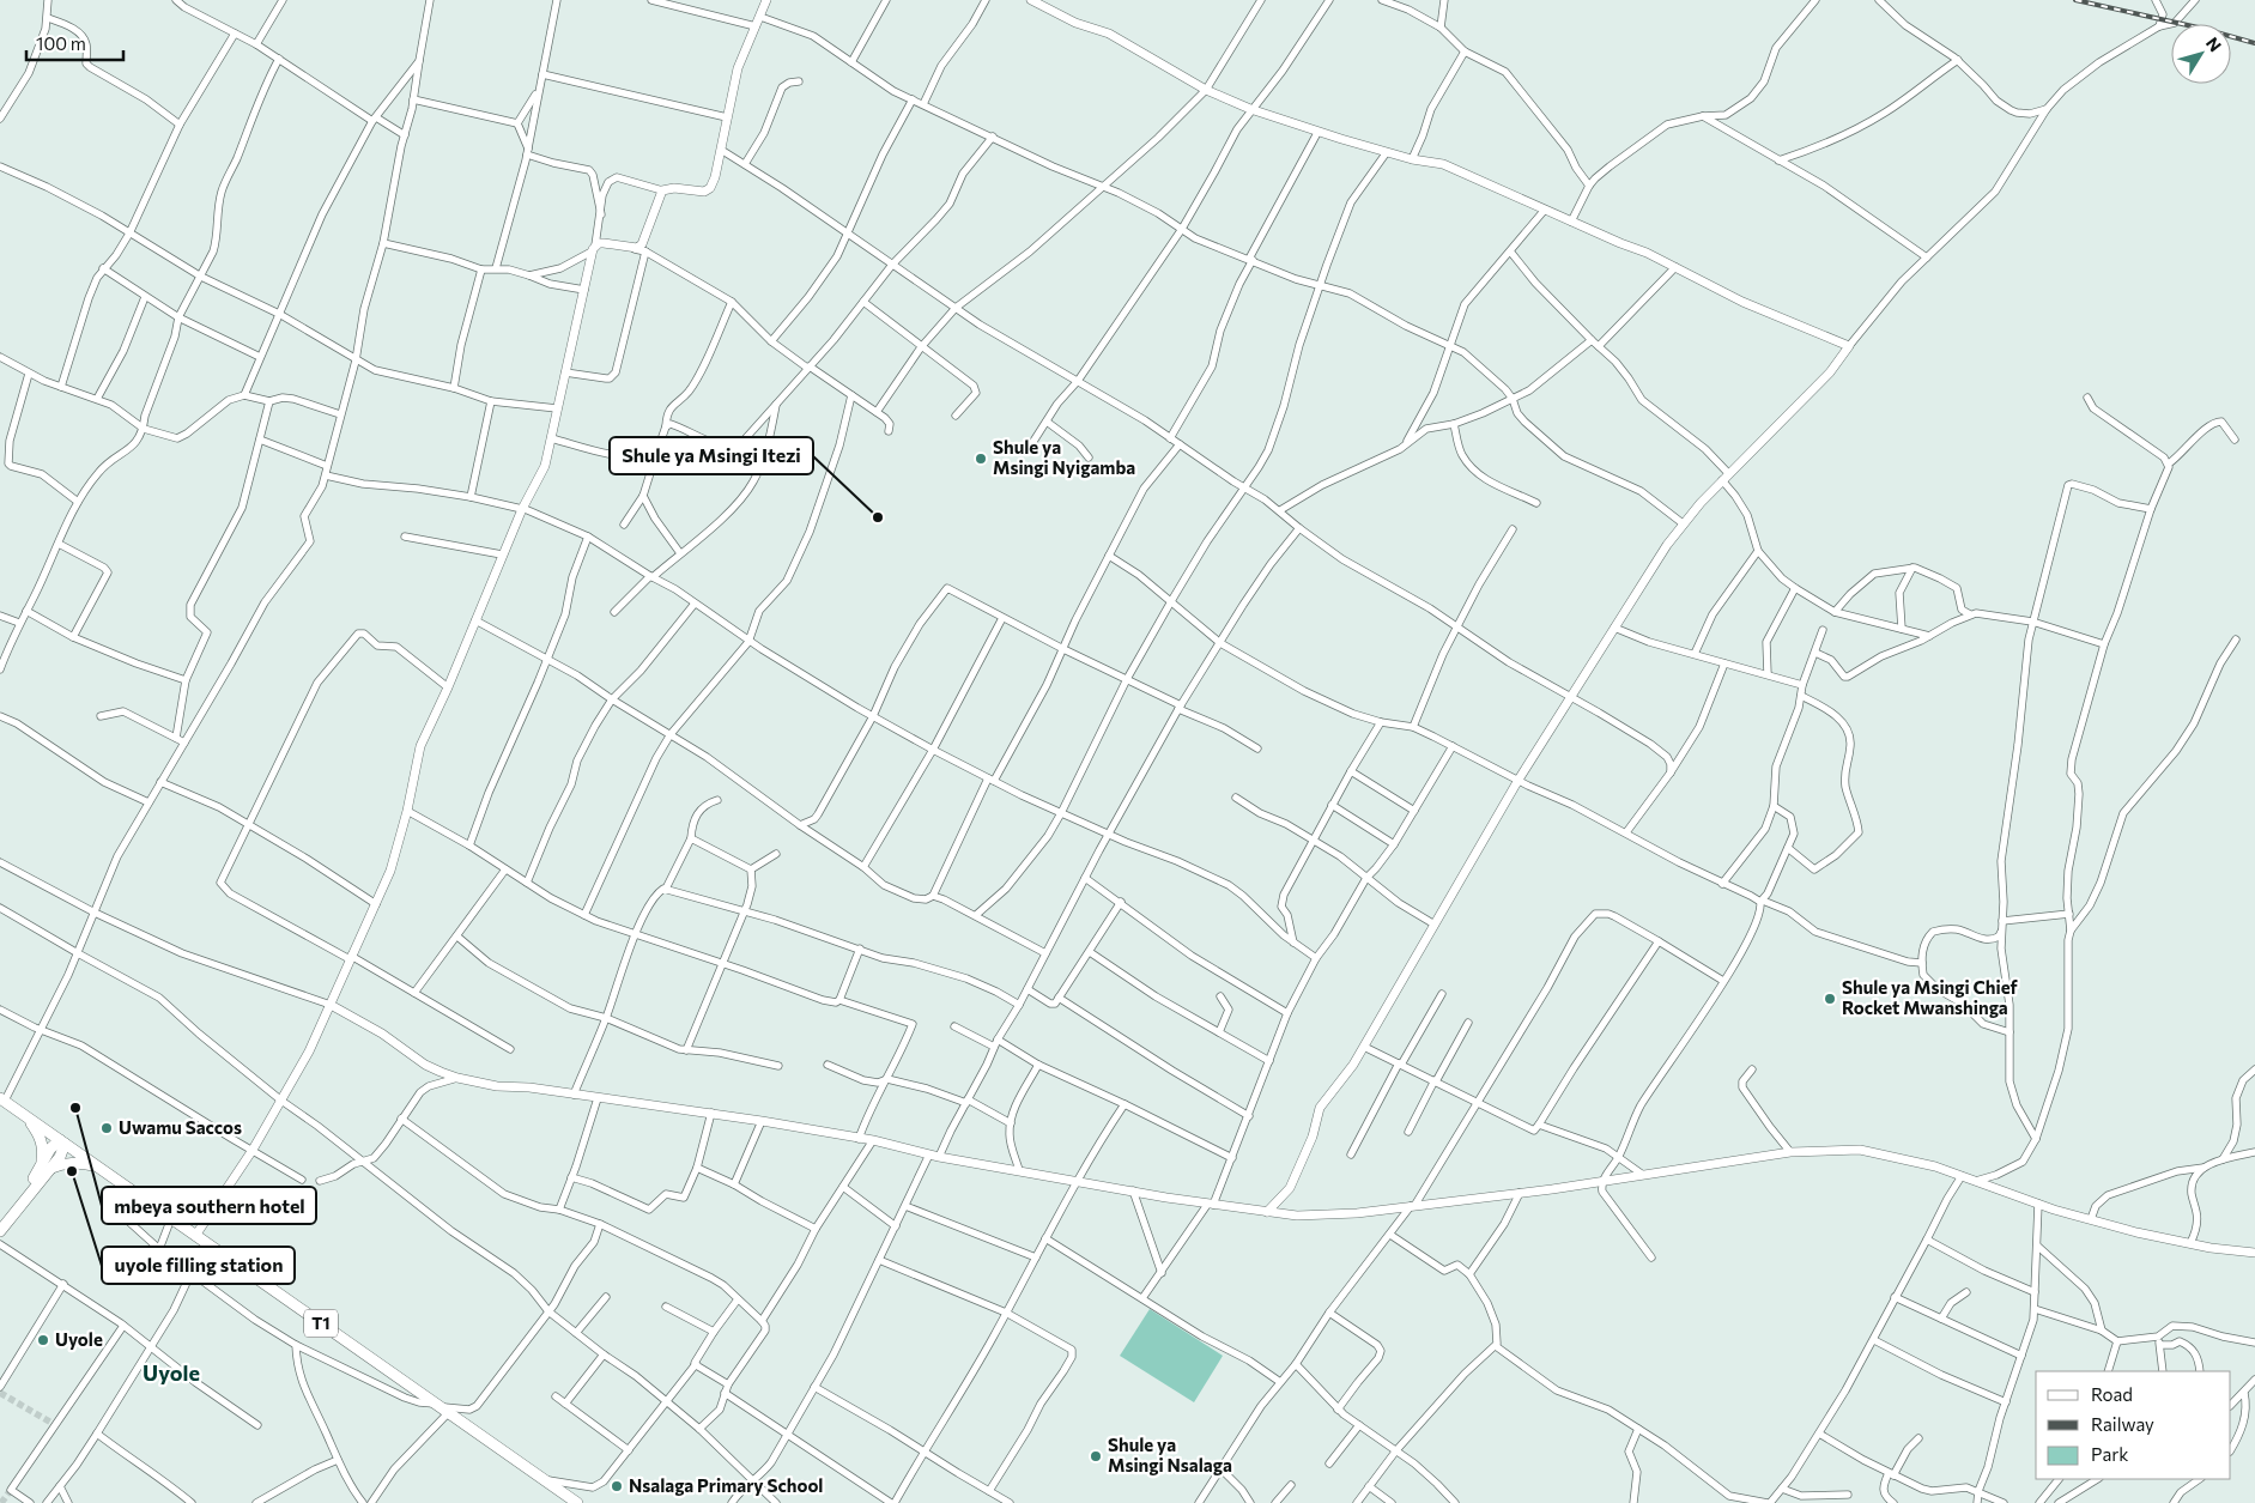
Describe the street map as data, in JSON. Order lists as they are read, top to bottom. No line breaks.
{"streets":{"highway":["T1"]},"districts":["Uyole"],"places":["Shule ya Msingi Nyigamba","Shule ya Msingi Itezi","Shule ya Msingi Chief Rocket Mwanshinga","mbeya southern hotel","Uwamu Saccos","uyole filling station","Uyole","Shule ya Msingi Nsalaga","Nsalaga Primary School"],"legend":["Road","Railway","Park"],"scale_bar":"100 m","north":"top right"}
